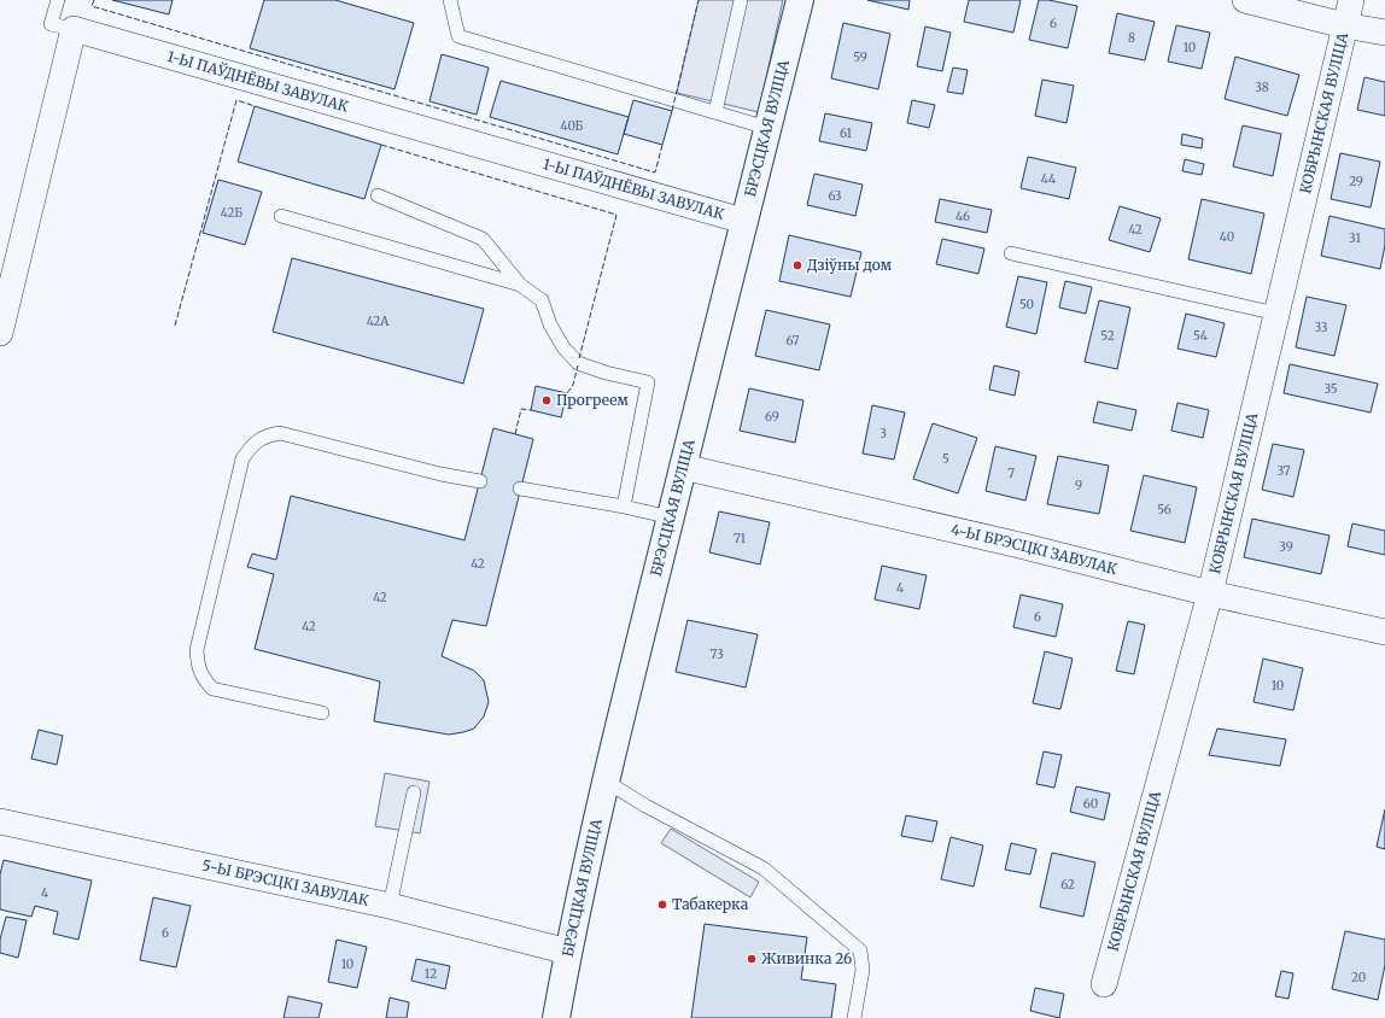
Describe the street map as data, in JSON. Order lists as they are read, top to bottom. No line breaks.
{"streets":{"street":["1-Ы ПАЎДНЁВЫ ЗАВУЛАК","КОБРЫНСКАЯ ВУЛІЦА","БРЭСЦКАЯ ВУЛІЦА","4-Ы БРЭСЦКІ ЗАВУЛАК","5-Ы БРЭСЦКІ ЗАВУЛАК"]},"crossings":[["1-Ы ПАЎДНЁВЫ ЗАВУЛАК","БРЭСЦКАЯ ВУЛІЦА"],["КОБРЫНСКАЯ ВУЛІЦА","4-Ы БРЭСЦКІ ЗАВУЛАК"],["БРЭСЦКАЯ ВУЛІЦА","4-Ы БРЭСЦКІ ЗАВУЛАК"],["БРЭСЦКАЯ ВУЛІЦА","5-Ы БРЭСЦКІ ЗАВУЛАК"]],"places":["Дзіўны дом","Прогреем","Табакерка","Живинка 26"],"house_numbers":["6","8","10","59","38","40Б","61","44","29","63","42Б","46","42","40","31","50","42А","33","52","54","67","35","69","3","5","37","7","9","56","71","39","42","4","42","6","42","73","10","60","62","4","6","10","12","20"]}
